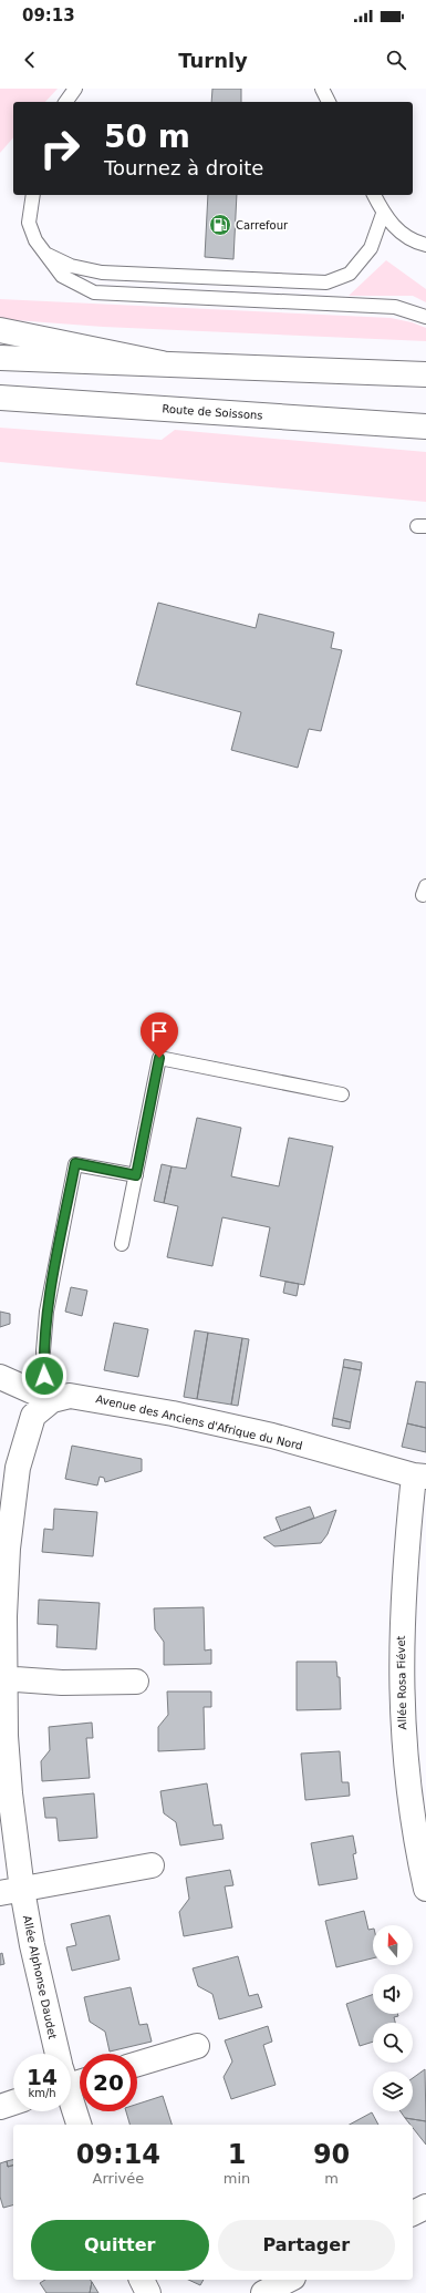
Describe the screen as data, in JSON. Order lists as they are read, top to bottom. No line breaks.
{"streets":{"main road":["Route de Soissons","Avenue des Anciens d'Afrique du Nord","Allée Rosa Fiévet","Allée Alphonse Daudet"]},"crossings":[["Avenue des Anciens d'Afrique du Nord","Allée Rosa Fiévet"],["Avenue des Anciens d'Afrique du Nord","Allée Alphonse Daudet"]],"places":{"fuel station":["Carrefour"]},"north":"top","page":{"status":"09:13","header":"Turnly","turn":["50 m","Tournez à droite"],"speed":"14 km/h","limit":"20","eta":["09:14","Arrivée","1","min","90","m"],"buttons":["Quitter","Partager"]}}
